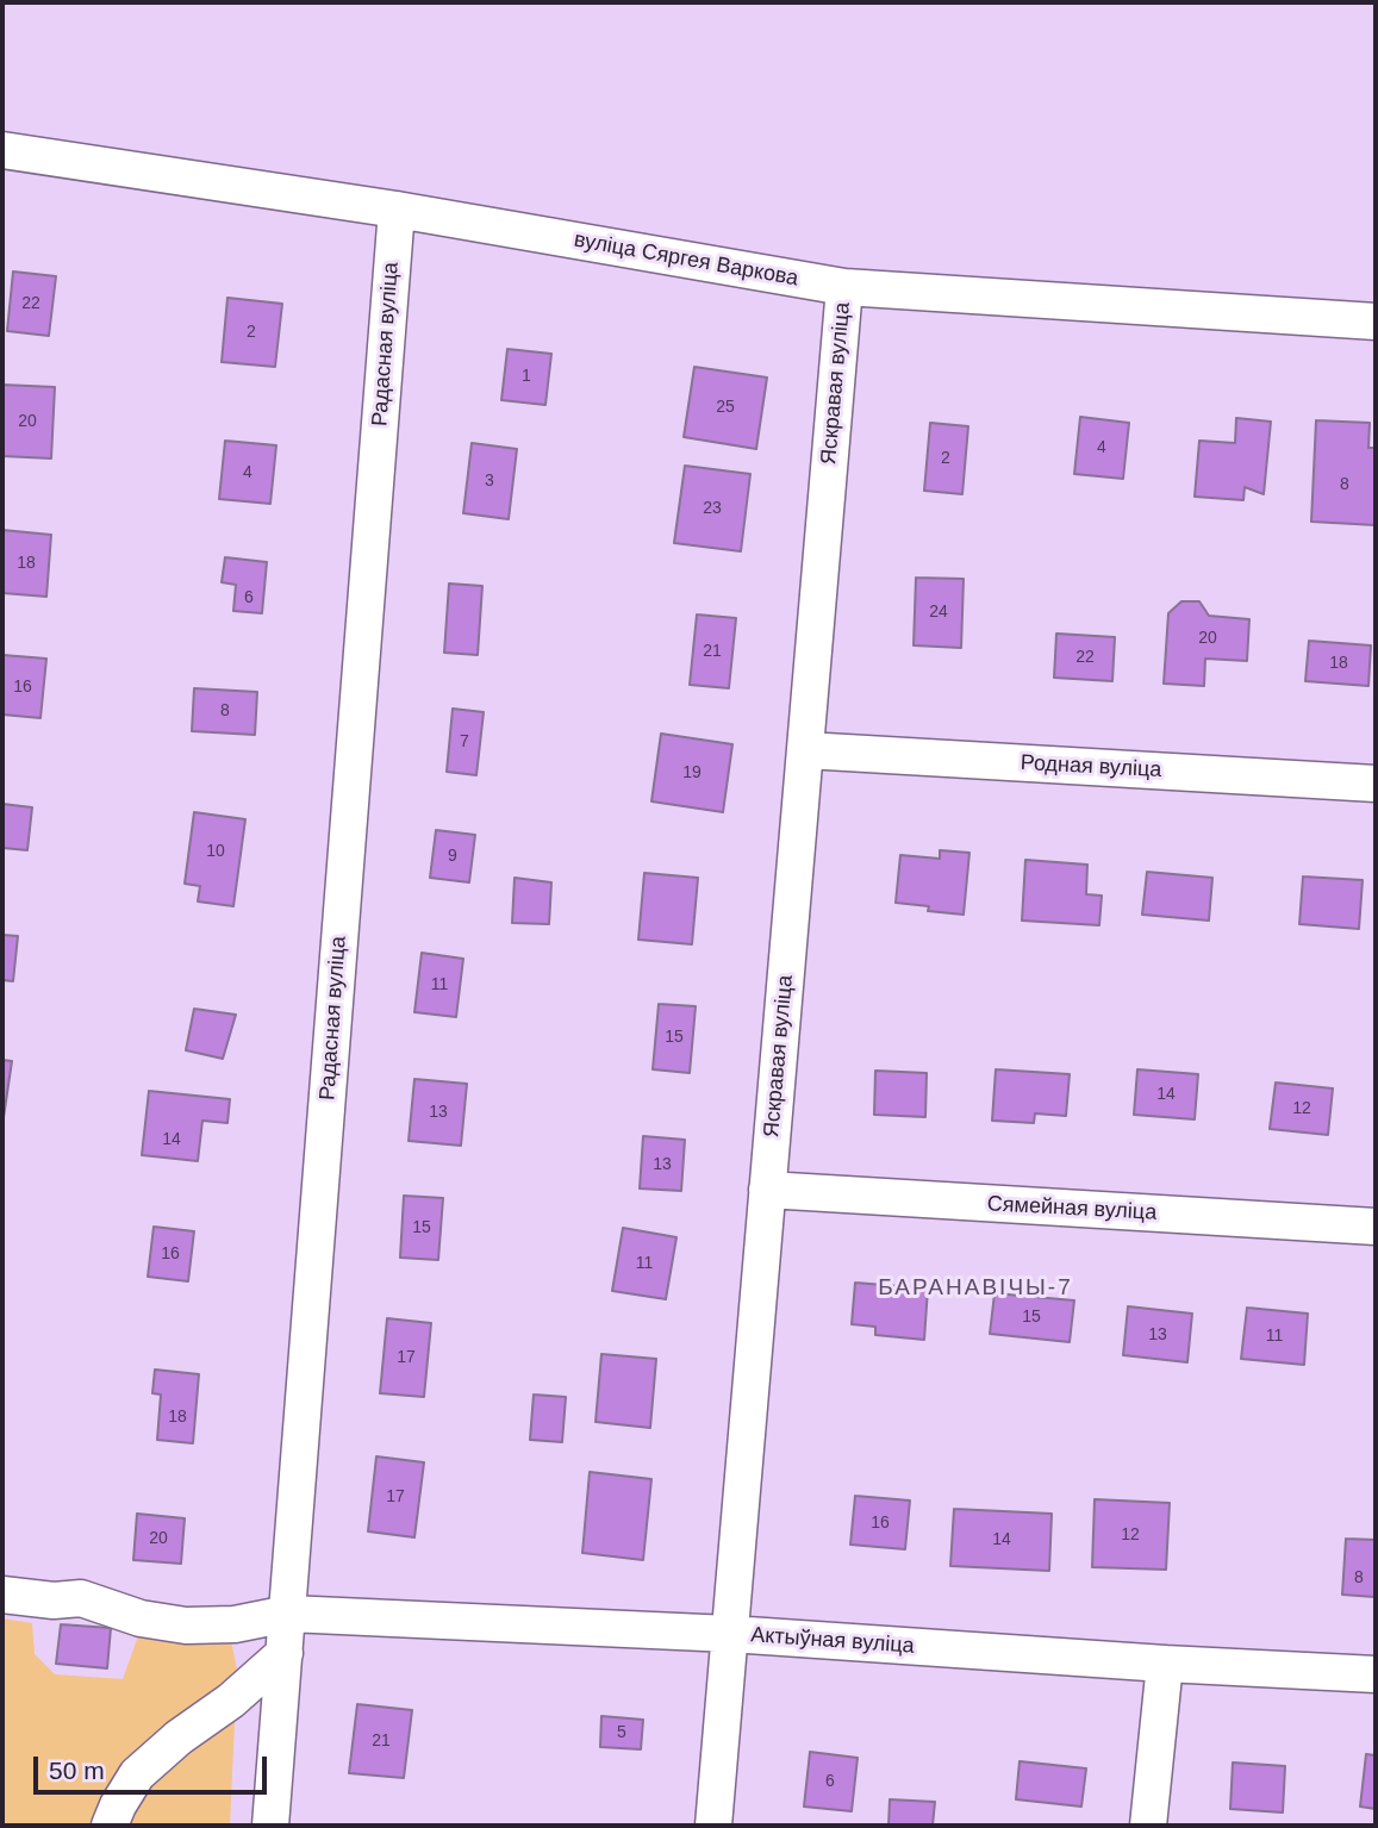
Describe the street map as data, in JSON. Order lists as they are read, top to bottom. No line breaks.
{"streets":{"street":["вуліца Сяргея Варкова","Радасная вуліца","Яскравая вуліца","Родная вуліца","Сямейная вуліца","Актыўная вуліца"]},"crossings":[["вуліца Сяргея Варкова","Радасная вуліца"],["вуліца Сяргея Варкова","Яскравая вуліца"],["Радасная вуліца","Актыўная вуліца"],["Яскравая вуліца","Родная вуліца"],["Яскравая вуліца","Сямейная вуліца"],["Яскравая вуліца","Актыўная вуліца"]],"districts":["БАРАНАВІЧЫ-7"],"house_numbers":["22","2","1","25","20","4","2","4","3","8","23","18","6","24","20","21","22","18","16","8","7","19","10","9","11","15","14","12","13","14","13","15","16","11","15","13","11","17","18","17","16","12","20","14","8","5","21","6"],"scale_bar":"50 m"}
